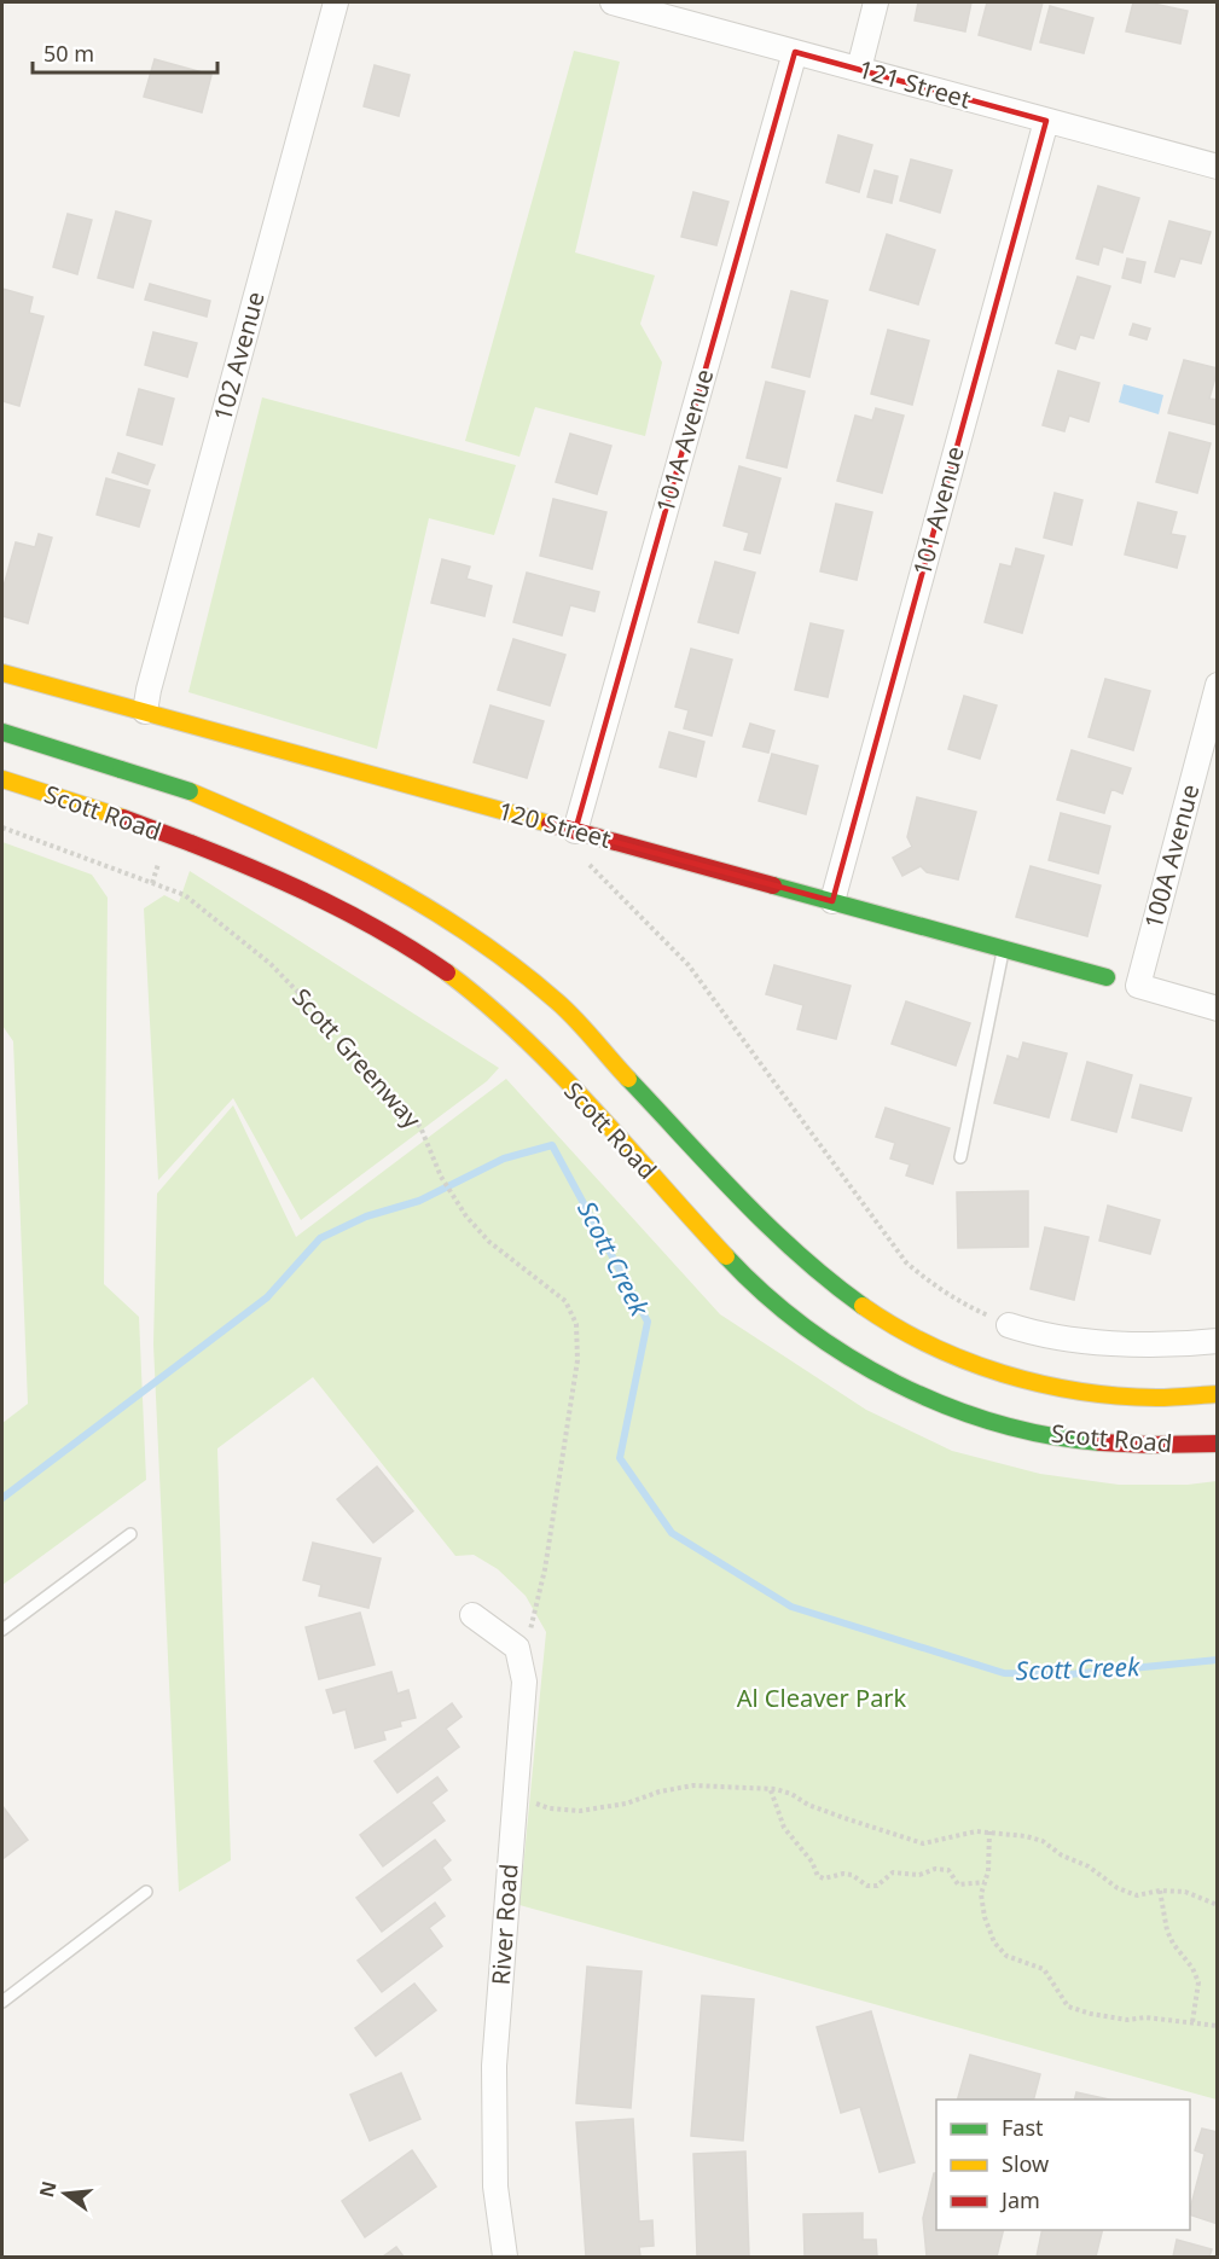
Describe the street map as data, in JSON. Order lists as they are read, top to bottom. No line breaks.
{"streets":{"main road":["Scott Road","120 Street"],"street":["121 Street","102 Avenue","101A Avenue","101 Avenue","100A Avenue","River Road"],"path":["Scott Greenway"]},"crossings":[["121 Street","101A Avenue"],["121 Street","101 Avenue"],["102 Avenue","120 Street"],["101A Avenue","120 Street"],["101 Avenue","120 Street"]],"water":["Scott Creek"],"parks":["Al Cleaver Park"],"legend":["Fast","Slow","Jam"],"scale_bar":"50 m","north":"left"}
